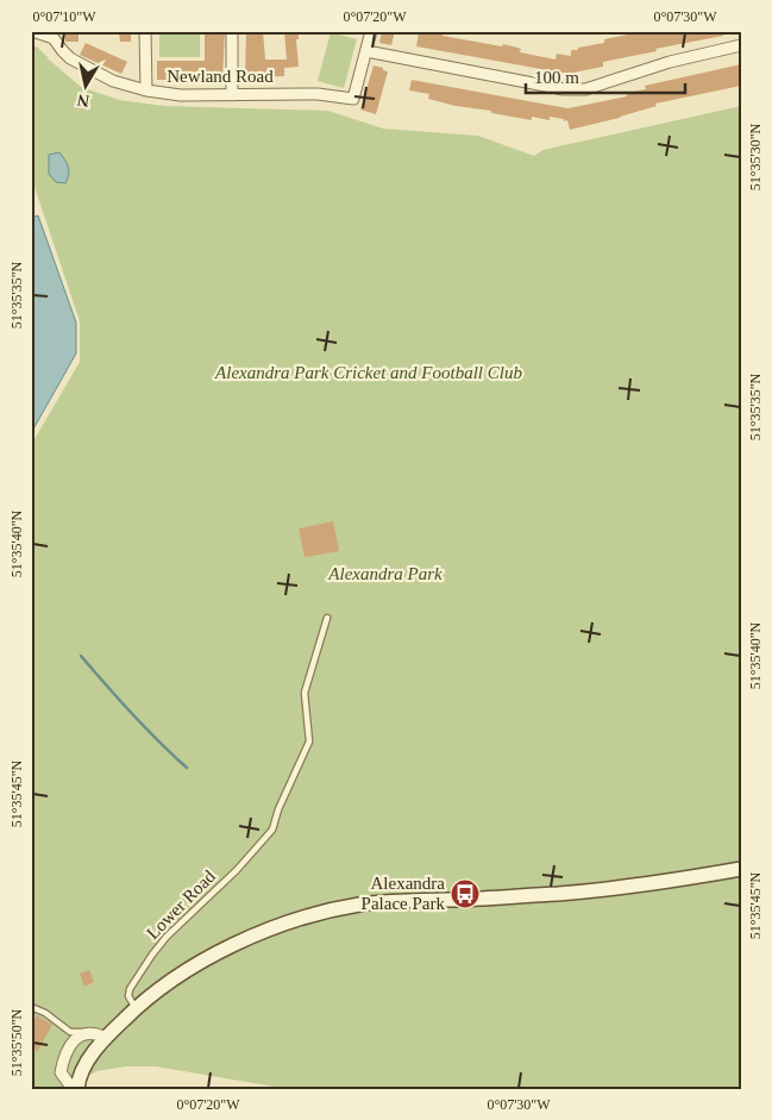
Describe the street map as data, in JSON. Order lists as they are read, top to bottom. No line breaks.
{"streets":{"street":["Newland Road"],"lane":["Lower Road"]},"parks":["Alexandra Park Cricket and Football Club","Alexandra Park"],"places":{"bus stop":["Alexandra Palace Park"]},"scale_bar":"100 m","north":"bottom","coordinates":["0°07'10\"W","0°07'20\"W","0°07'30\"W","51°35'30\"N","51°35'35\"N","51°35'40\"N","51°35'45\"N","51°35'50\"N"]}
